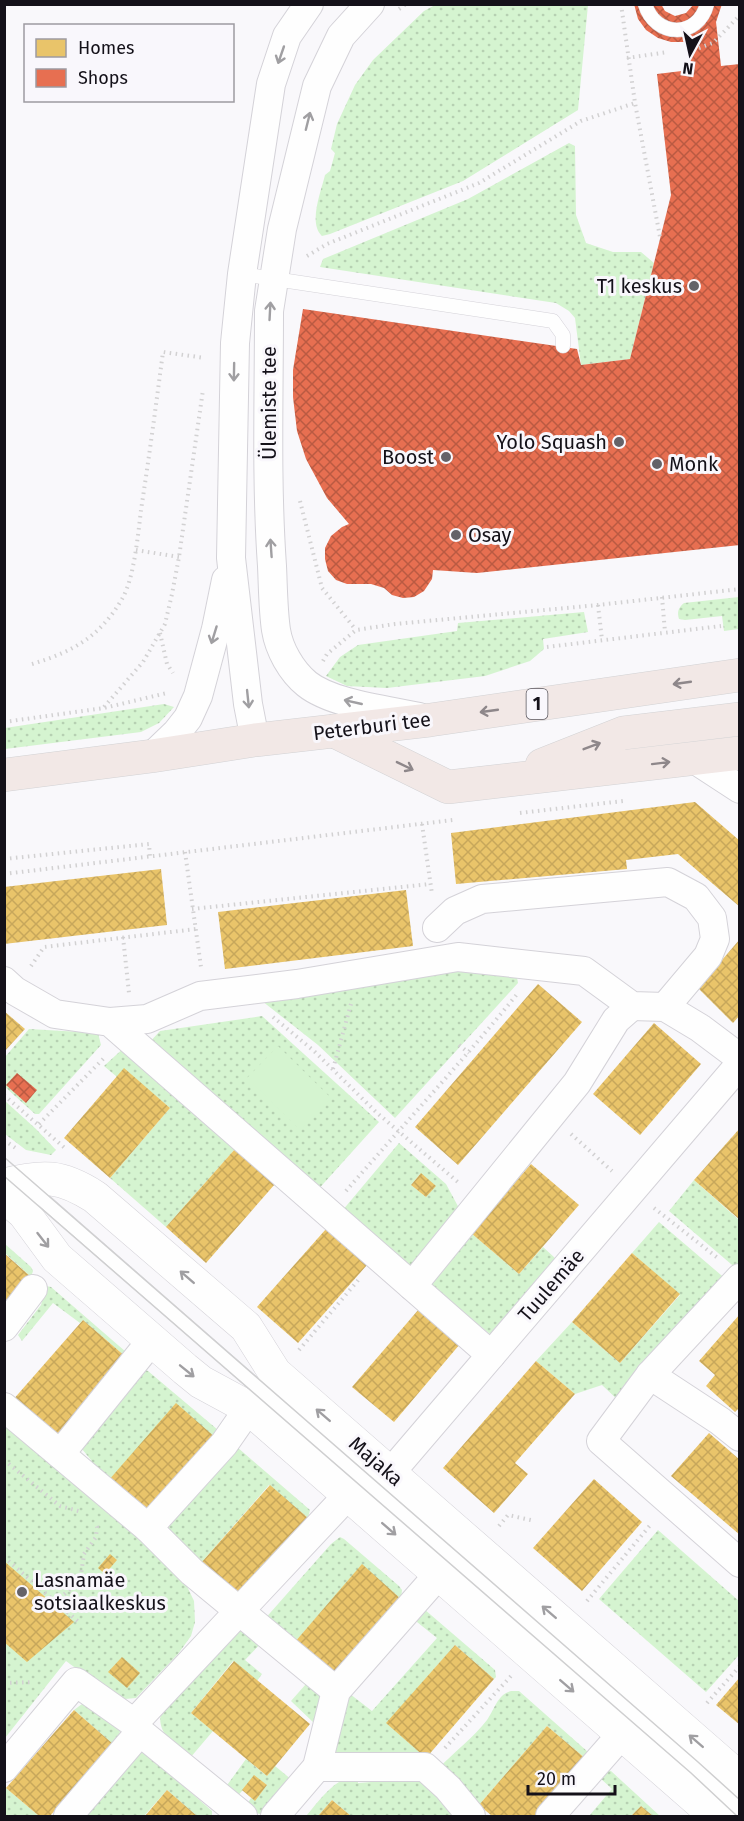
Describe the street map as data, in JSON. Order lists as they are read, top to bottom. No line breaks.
{"streets":{"highway":["1","Peterburi tee"],"street":["Ülemiste tee","Tuulemäe","Majaka"]},"crossings":[["Ülemiste tee","Peterburi tee"],["Tuulemäe","Majaka"]],"places":["T1 keskus","Yolo Squash","Boost","Monk","Osay","Lasnamäe sotsiaalkeskus"],"legend":["Homes","Shops"],"scale_bar":"20 m","north":"bottom"}
